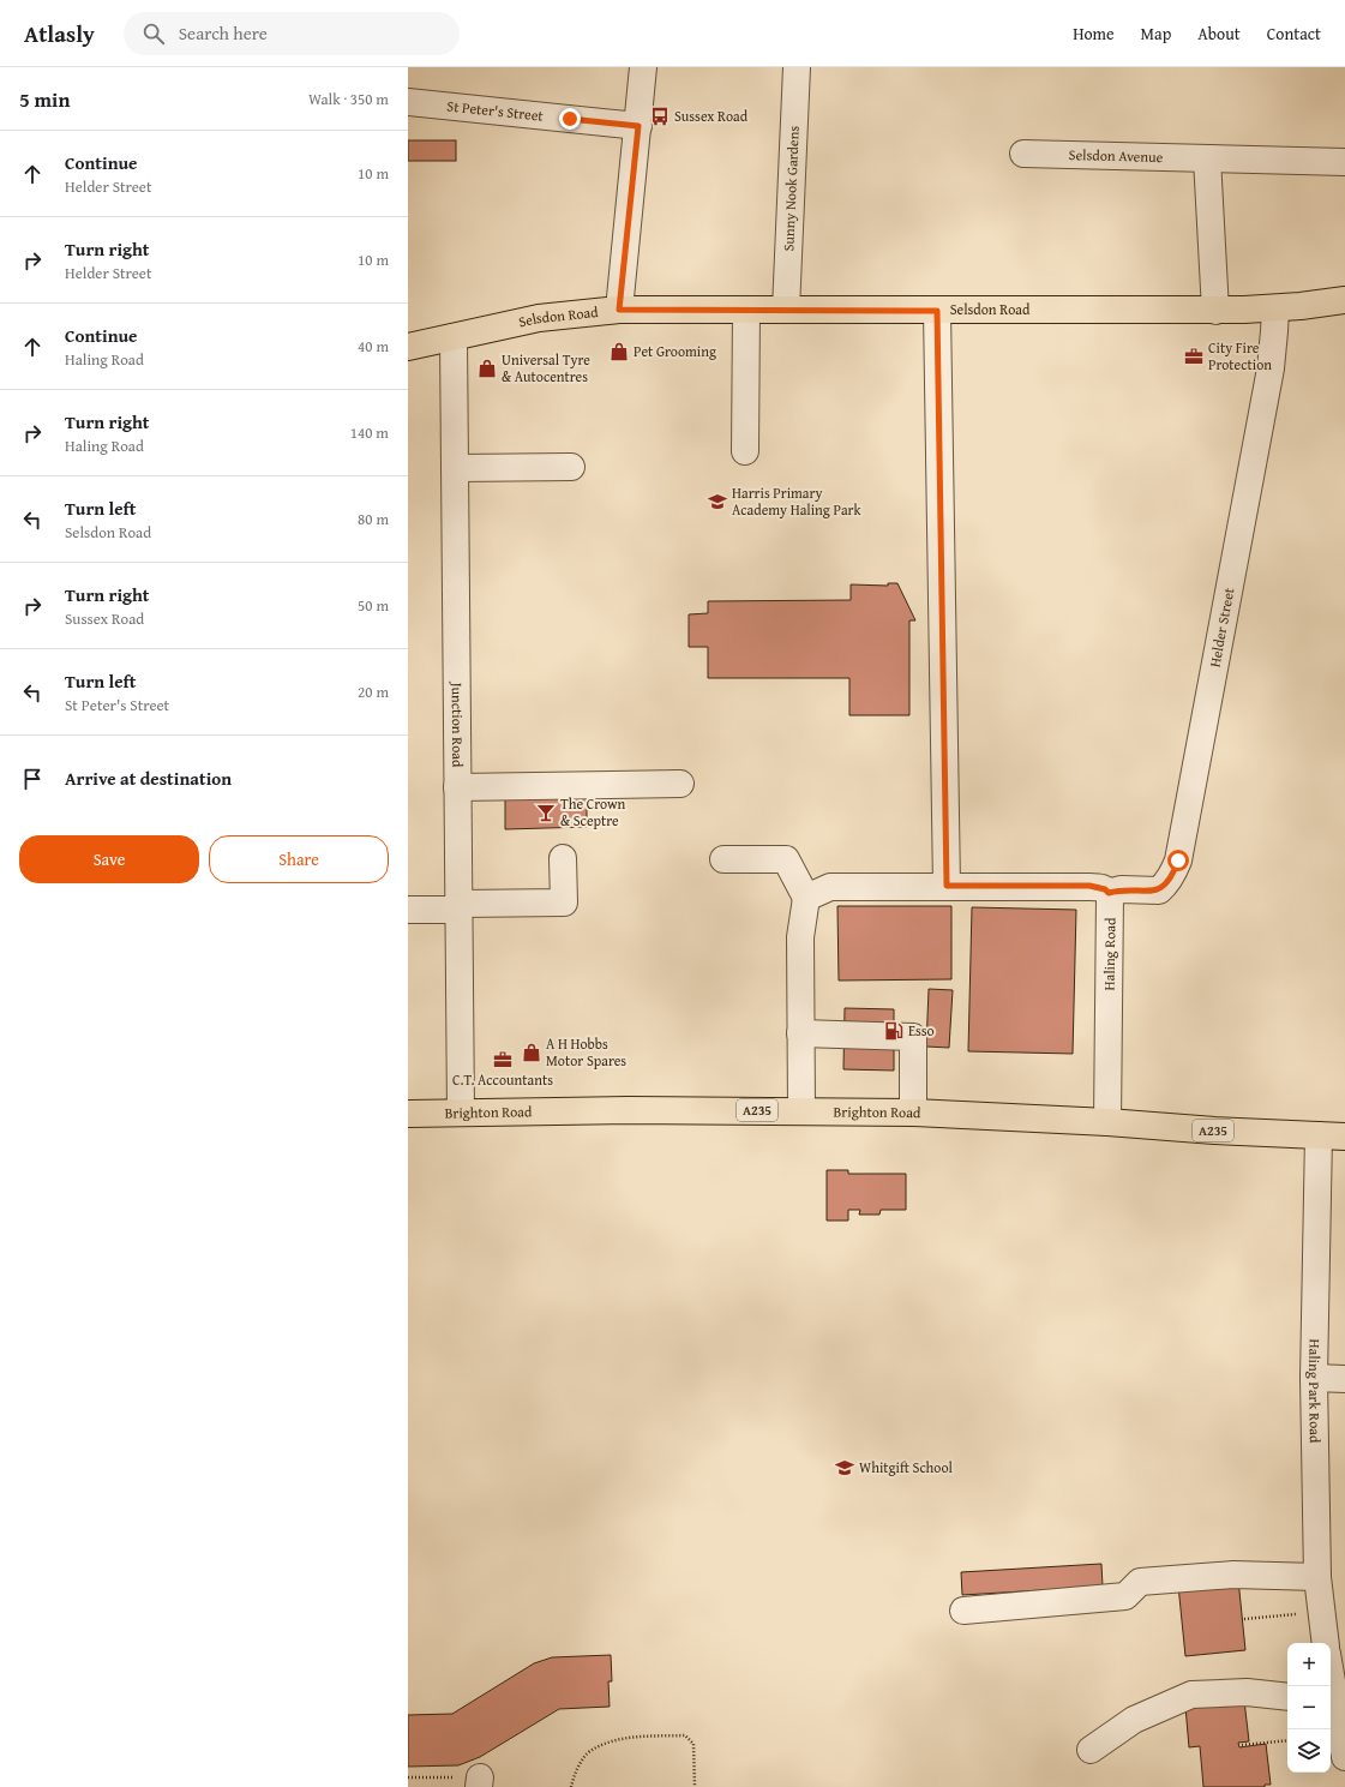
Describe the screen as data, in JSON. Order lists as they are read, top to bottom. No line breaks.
{"streets":{"main road":["Selsdon Road","A235","Brighton Road"],"street":["St Peter's Street","Selsdon Avenue","Sunny Nook Gardens","Helder Street","Junction Road","Haling Road","Haling Park Road"]},"crossings":[["Sunny Nook Gardens","Selsdon Road"],["Selsdon Road","Helder Street"],["Selsdon Road","Junction Road"],["Helder Street","Haling Road"],["Junction Road","Brighton Road"],["Haling Road","Brighton Road"],["Brighton Road","Haling Park Road"]],"places":{"bus stop":["Sussex Road"],"shop":["Pet Grooming","Universal Tyre & Autocentres","A H Hobbs Motor Spares"],"office":["City Fire Protection","C.T. Accountants"],"school or university":["Harris Primary Academy Haling Park","Whitgift School"],"bar":["The Crown & Sceptre"],"fuel station":["Esso"]},"page":{"header":"Atlasly","search":"Search here","nav":["Home","Map","About","Contact"],"heading":["5 min","Walk · 350 m"],"list":[["Continue","Helder Street","10 m"],["Turn right","Helder Street","10 m"],["Continue","Haling Road","40 m"],["Turn right","Haling Road","140 m"],["Turn left","Selsdon Road","80 m"],["Turn right","Sussex Road","50 m"],["Turn left","St Peter's Street","20 m"],"Arrive at destination"],"buttons":["Save","Share"],"map_buttons":["+","−"]}}
